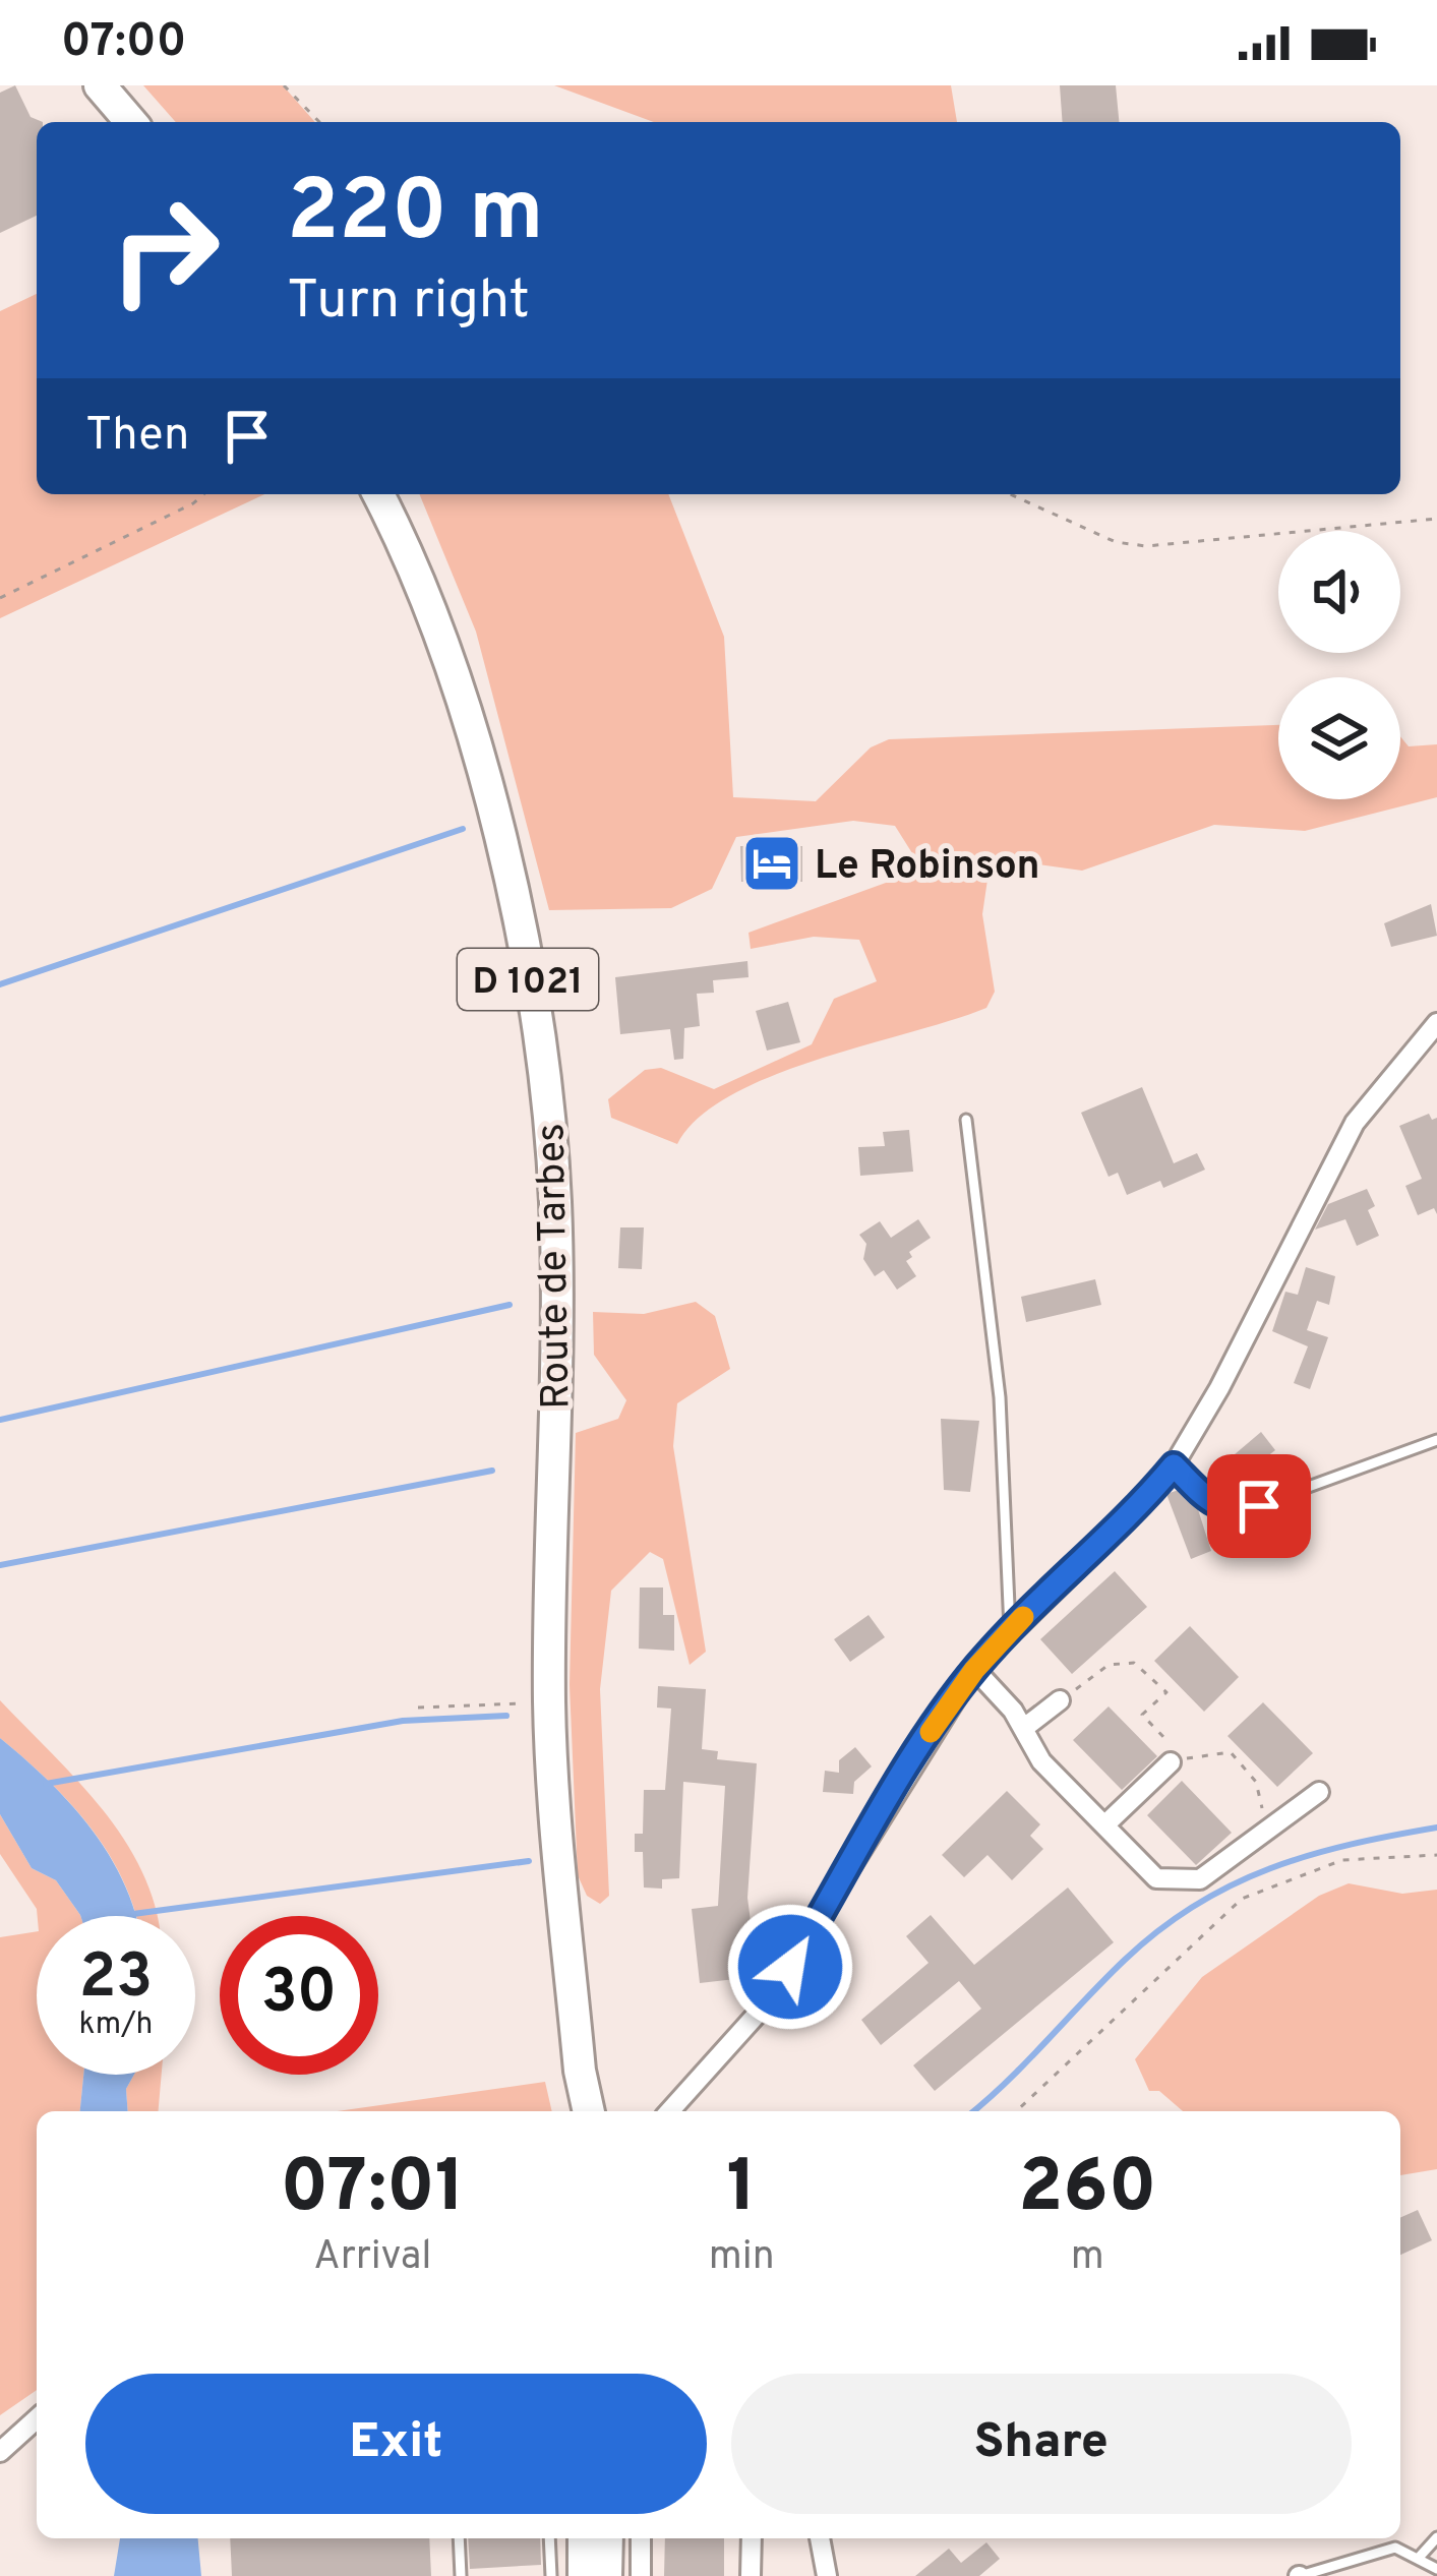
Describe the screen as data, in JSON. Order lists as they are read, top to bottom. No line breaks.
{"streets":{"main road":["D 1021","Route de Tarbes"]},"places":{"hotel":["Le Robinson"]},"page":{"status":"07:00","turn":["220 m","Turn right"],"then":"Then","speed":"23 km/h","limit":"30","eta":["07:01","Arrival","1","min","260","m"],"buttons":["Exit","Share"]}}
